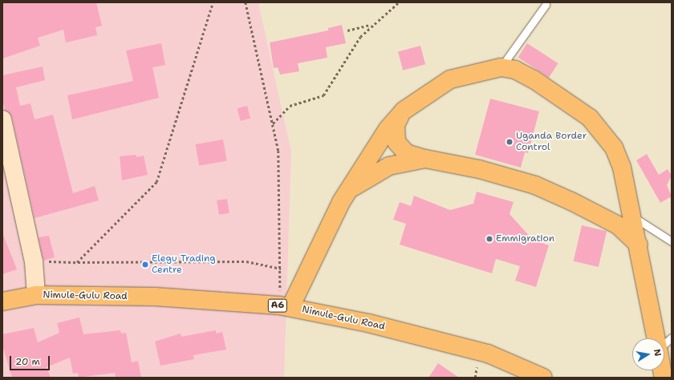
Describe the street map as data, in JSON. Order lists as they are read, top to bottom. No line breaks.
{"streets":{"main road":["Nimule-Gulu Road","A6"]},"places":["Uganda Border Control","Emmigration","Elegu Trading Centre"],"scale_bar":"20 m","north":"right"}
